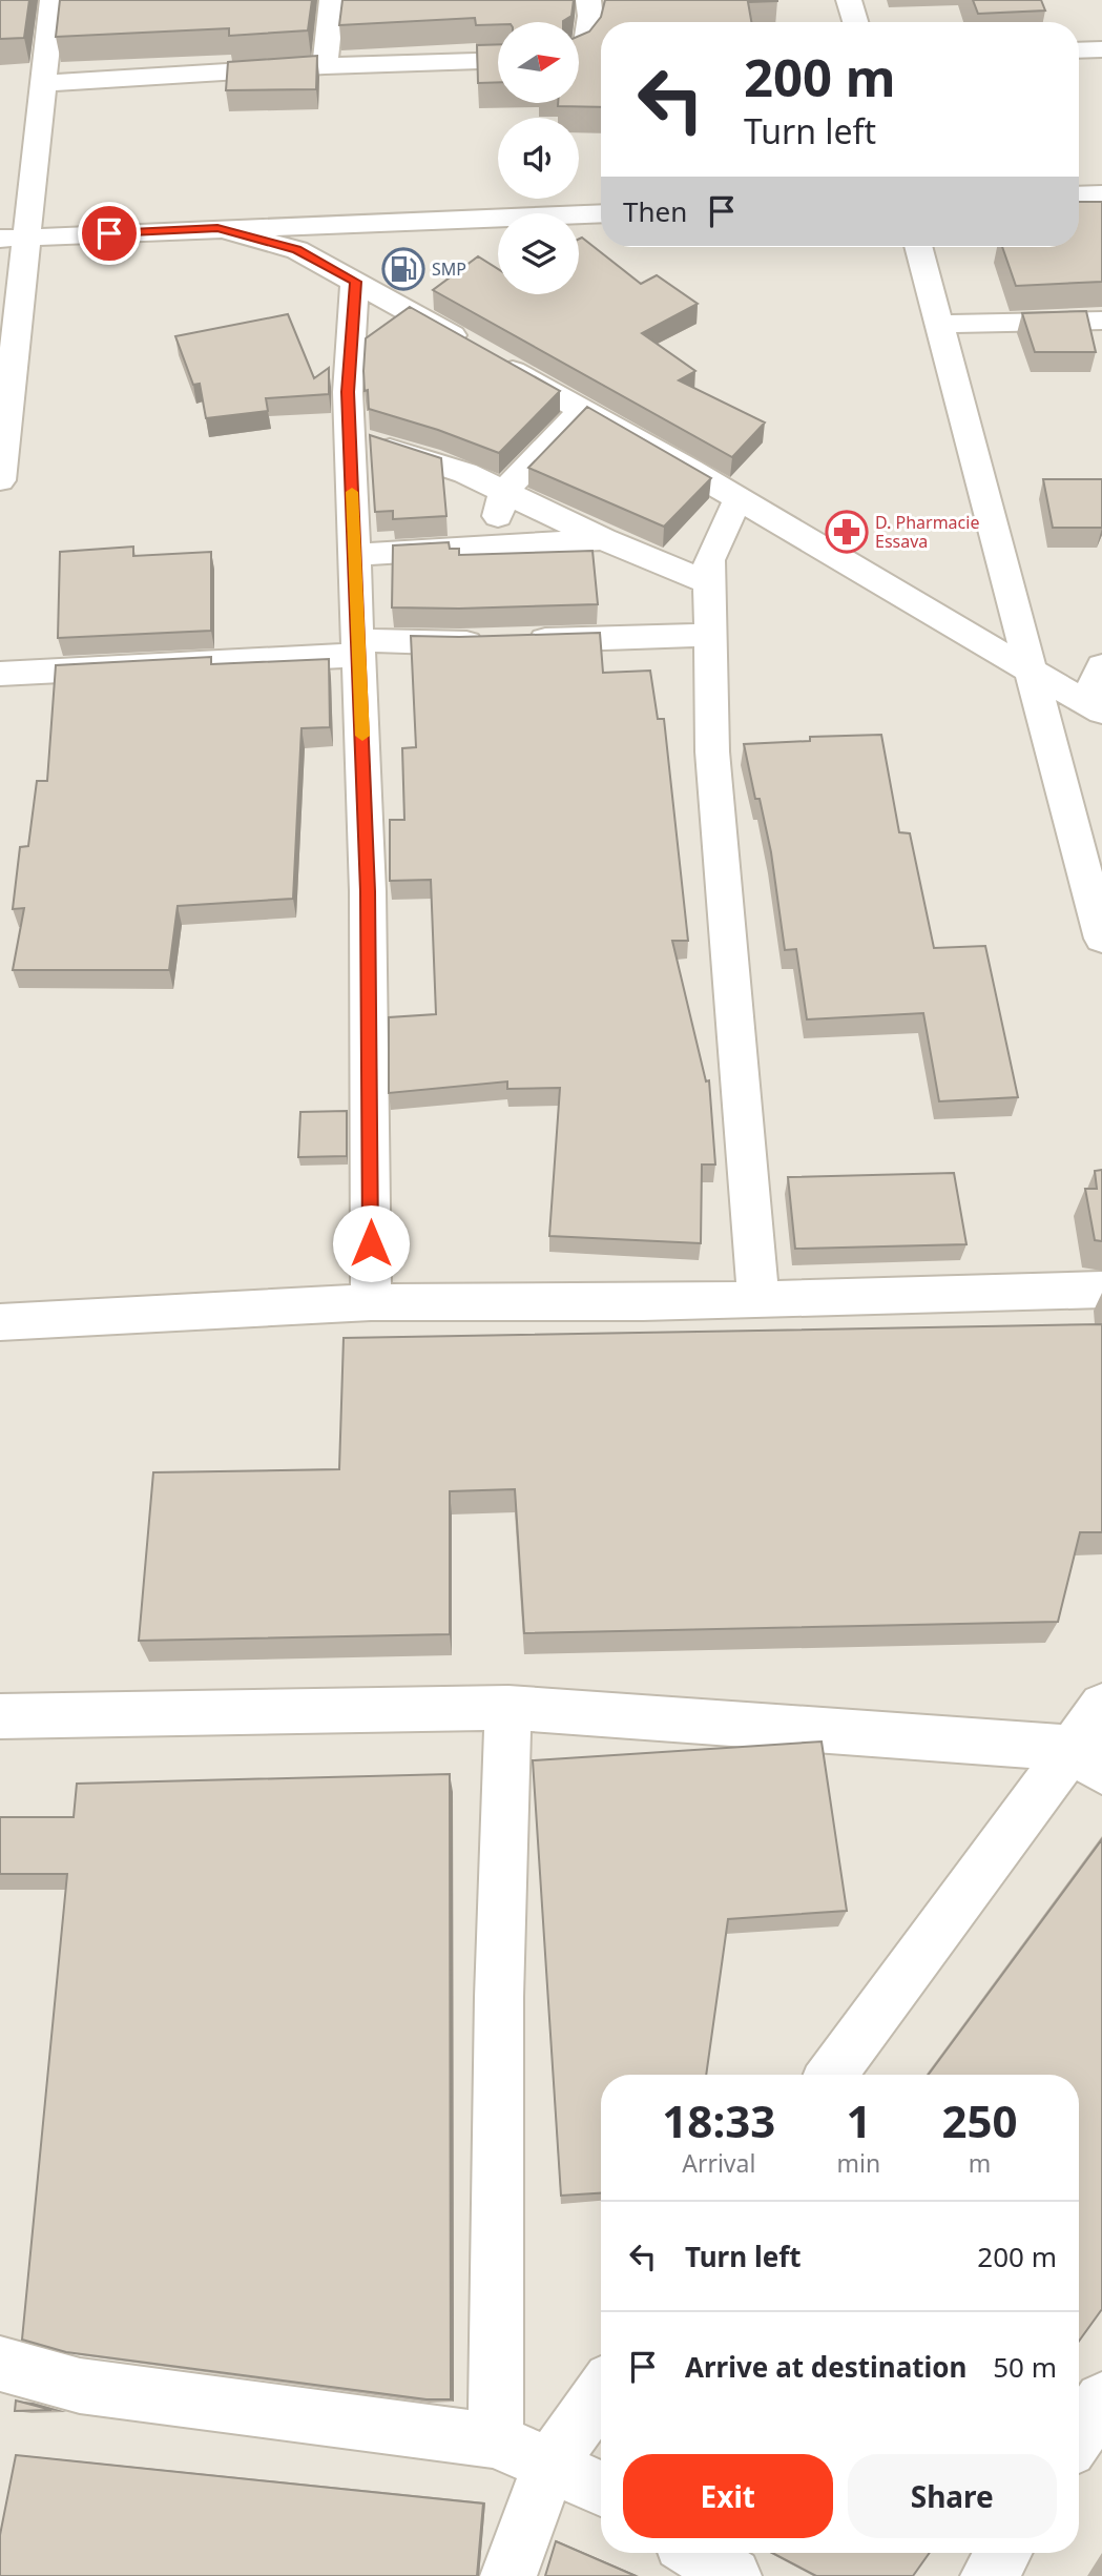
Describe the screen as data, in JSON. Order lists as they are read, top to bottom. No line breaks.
{"places":{"fuel station":["SMP"],"pharmacy":["D. Pharmacie Essava"]},"north":"right","page":{"turn":["200 m","Turn left"],"then":"Then","eta":["18:33","Arrival","1","min","250","m"],"list":[{"name":"Turn left","value":"200 m"},{"name":"Arrive at destination","value":"50 m"}],"buttons":["Exit","Share"]}}
